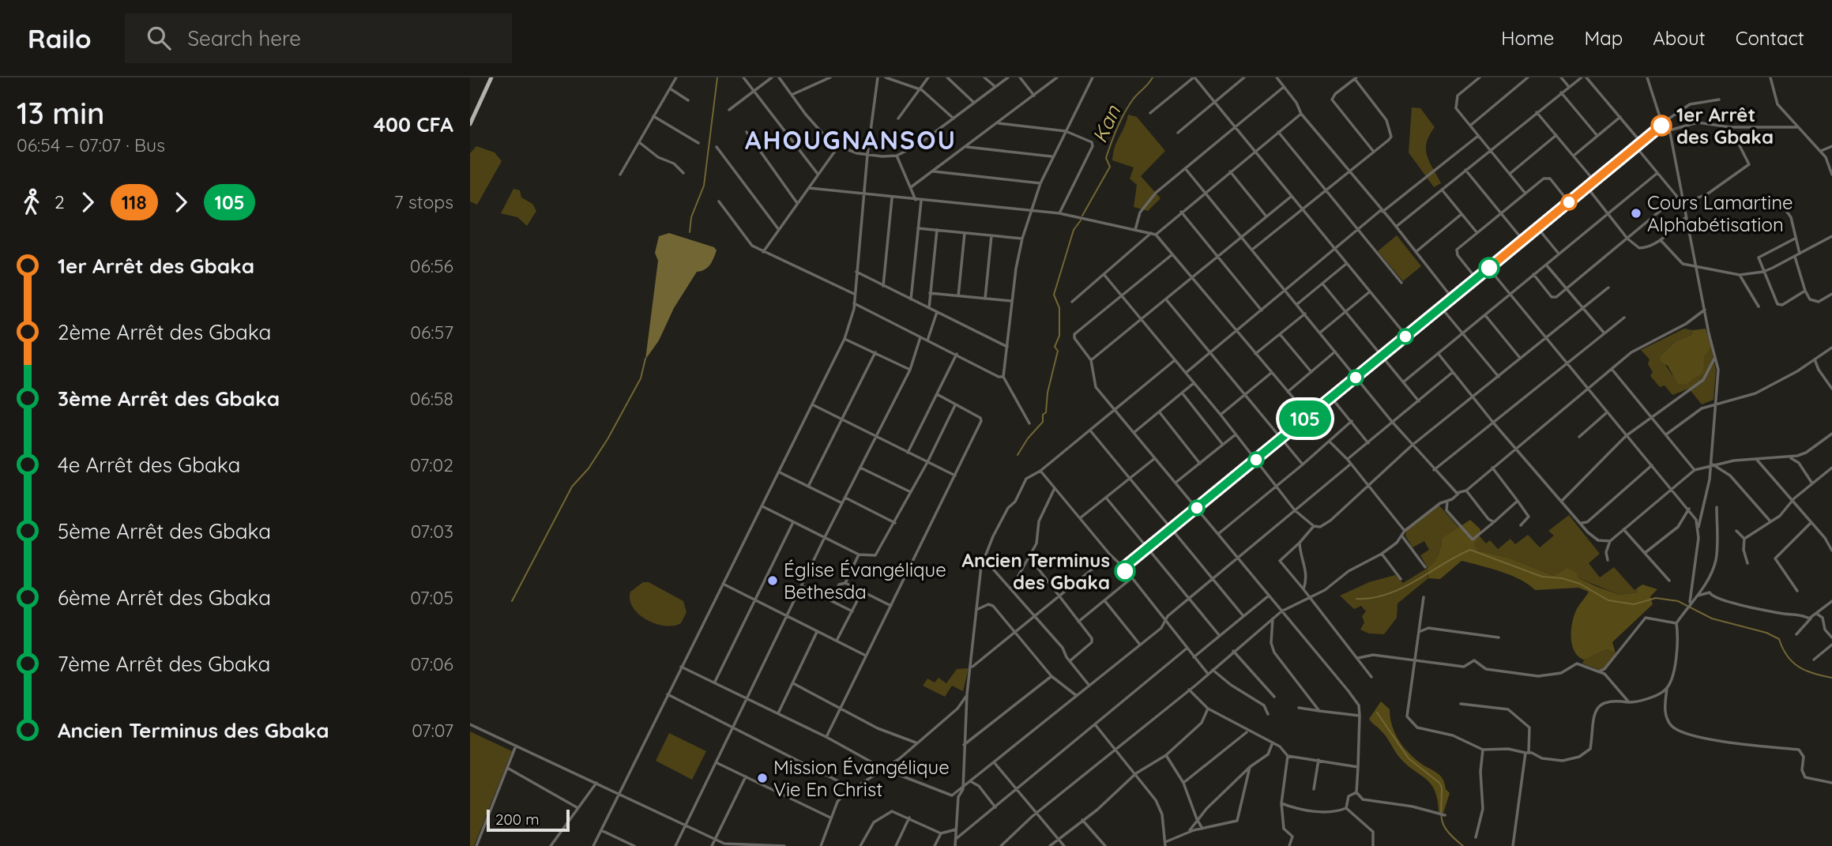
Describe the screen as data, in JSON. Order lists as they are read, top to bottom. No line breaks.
{"districts":["AHOUGNANSOU"],"water":["Kan"],"places":["1er Arrêt des Gbaka","Cours Lamartine Alphabétisation","Ancien Terminus des Gbaka","Église Évangélique Bethesda","Mission Évangélique Vie En Christ"],"lines":["bus line 118","bus line 105"],"scale_bar":"200 m","page":{"header":"Railo","search":"Search here","nav":["Home","Map","About","Contact"],"heading":["13 min","06:54 – 07:07 · Bus","400 CFA"],"on_map":"105","legs":["2","118","105","7 stops"],"list":[{"name":"1er Arrêt des Gbaka","value":"06:56"},{"name":"2ème Arrêt des Gbaka","value":"06:57"},{"name":"3ème Arrêt des Gbaka","value":"06:58"},{"name":"4e Arrêt des Gbaka","value":"07:02"},{"name":"5ème Arrêt des Gbaka","value":"07:03"},{"name":"6ème Arrêt des Gbaka","value":"07:05"},{"name":"7ème Arrêt des Gbaka","value":"07:06"},{"name":"Ancien Terminus des Gbaka","value":"07:07"}],"scale":"200 m"}}
